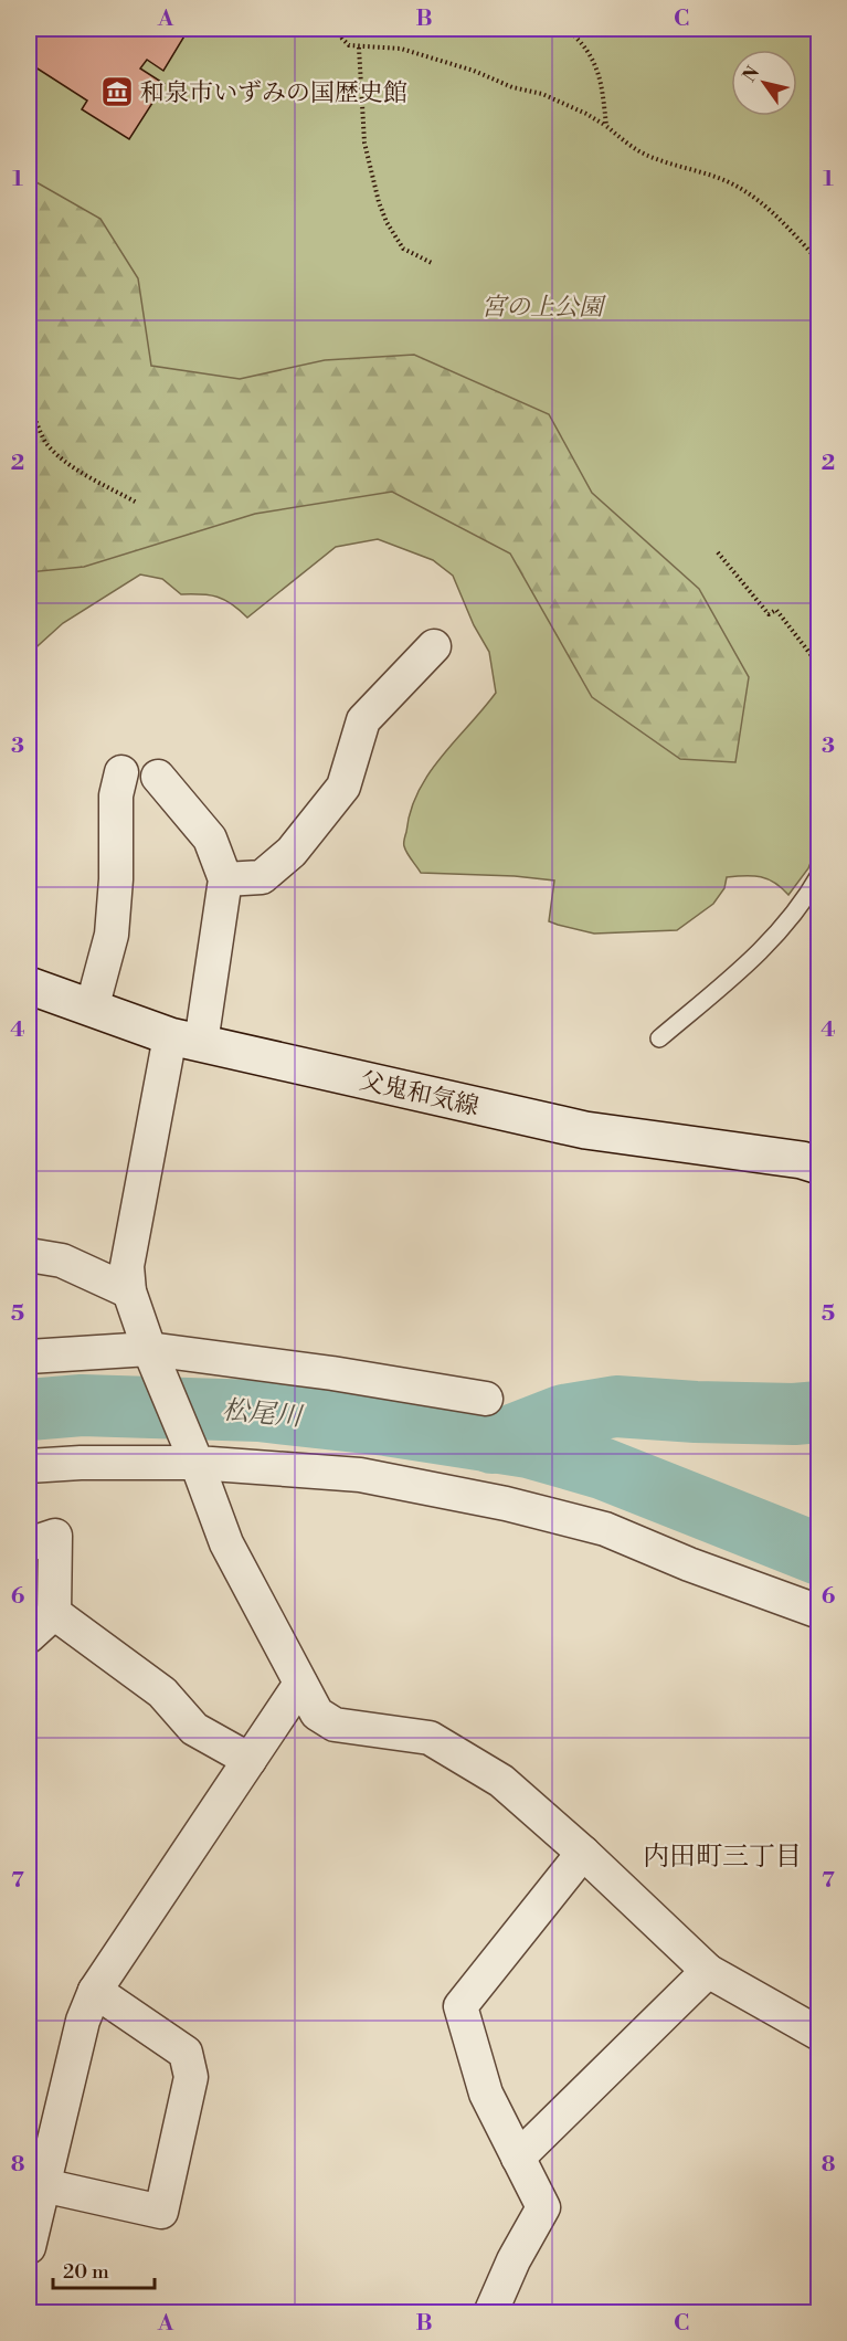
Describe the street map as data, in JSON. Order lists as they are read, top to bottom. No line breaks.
{"streets":{"main road":["父鬼和気線"]},"districts":["内田町三丁目"],"water":["松尾川"],"parks":["宮の上公園"],"places":{"museum":["和泉市いずみの国歴史館"]},"scale_bar":"20 m","north":"top left","grid":{"columns":["A","B","C"],"rows":["1","2","3","4","5","6","7","8"]}}
